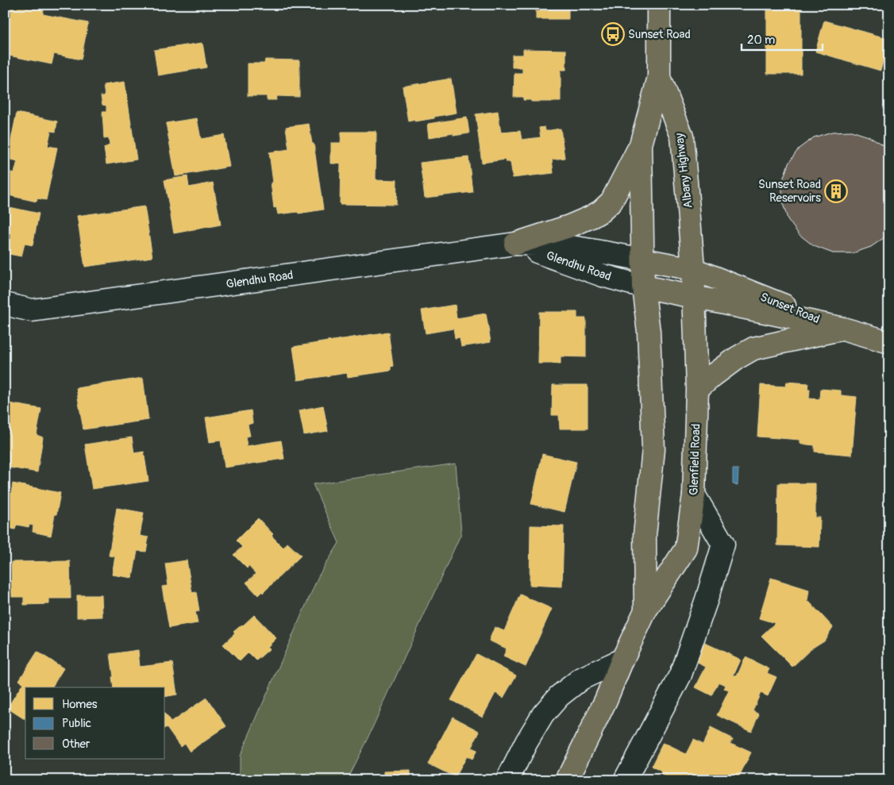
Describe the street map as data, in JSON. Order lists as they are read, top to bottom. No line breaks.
{"streets":{"main road":["Albany Highway","Sunset Road","Glenfield Road"],"street":["Glendhu Road"]},"crossings":[["Albany Highway","Glendhu Road"],["Albany Highway","Sunset Road"],["Albany Highway","Glenfield Road"],["Glendhu Road","Sunset Road"],["Glendhu Road","Glenfield Road"],["Sunset Road","Glenfield Road"]],"places":{"bus stop":["Sunset Road"],"building":["Sunset Road Reservoirs"]},"legend":["Homes","Public","Other"],"scale_bar":"20 m"}
